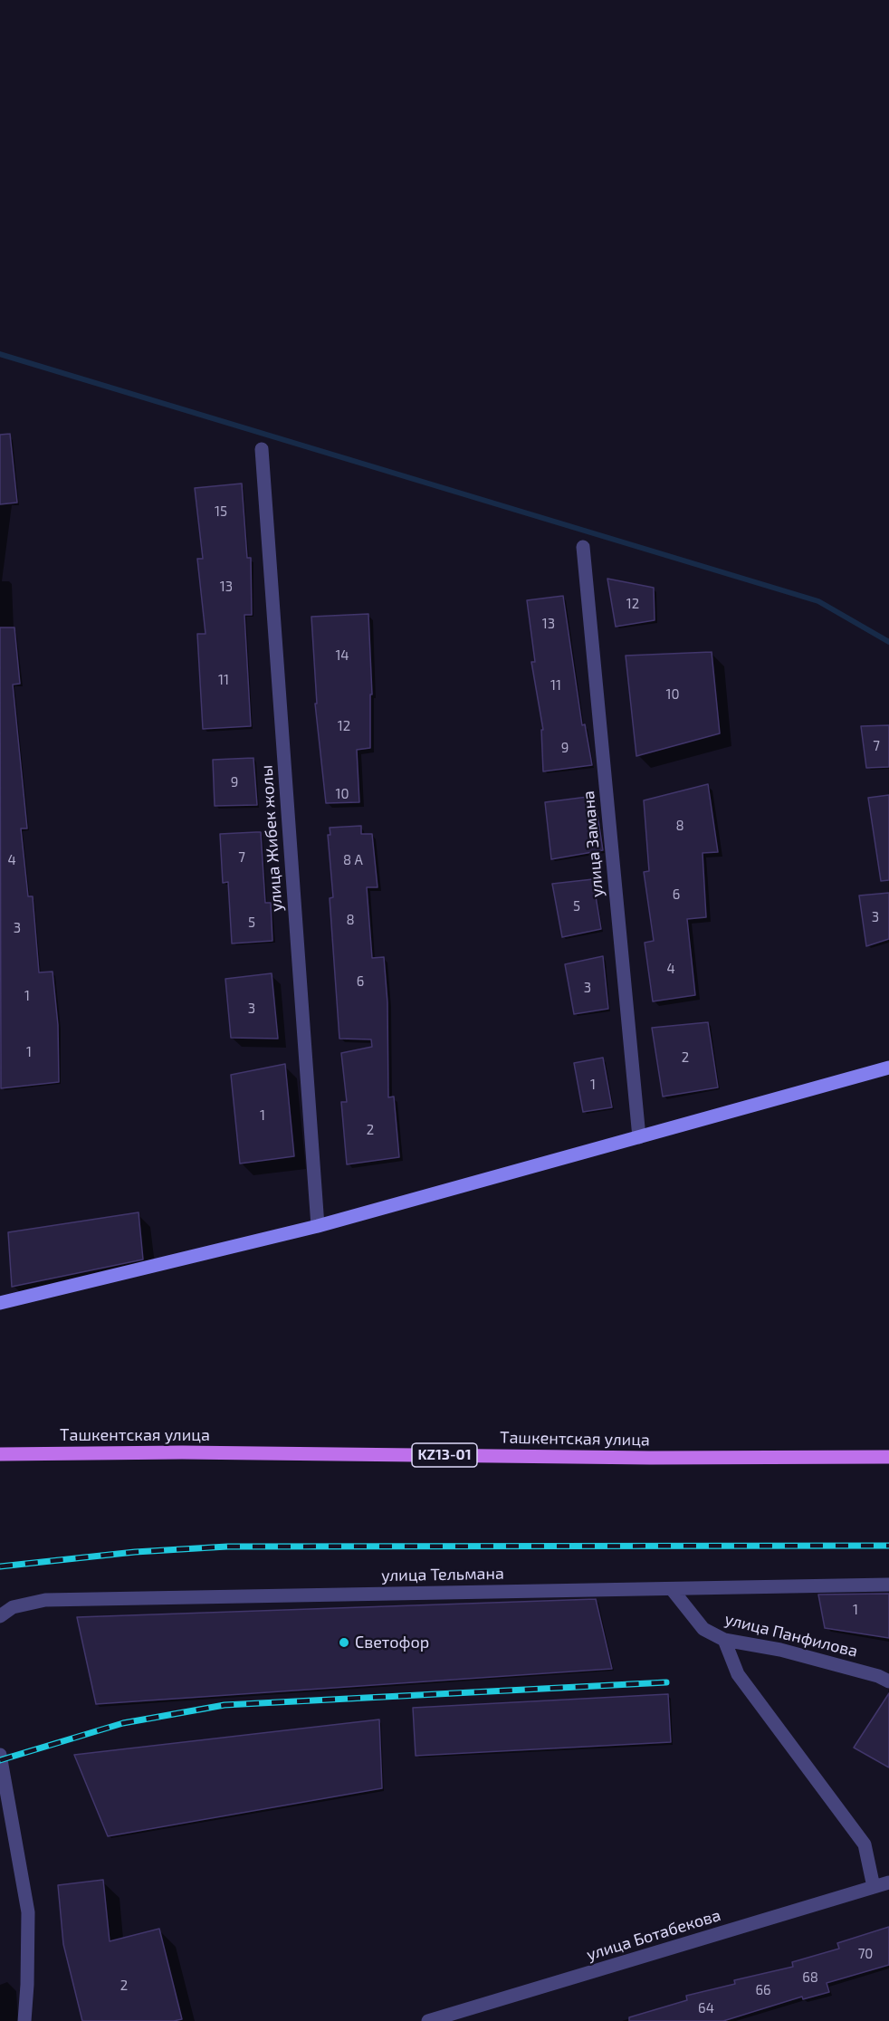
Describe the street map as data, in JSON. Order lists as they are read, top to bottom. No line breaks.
{"streets":{"main road":["Ташкентская улица","KZ13-01"],"street":["улица Жибек жолы","улица Замана","улица Тельмана","улица Панфилова","улица Ботабекова"]},"crossings":[["улица Тельмана","улица Панфилова"]],"places":["Светофор"],"house_numbers":["15","13","12","13","14","11","11","10","12","7","9","9","10","8","7","4","8 А","6","5","3","8","5","3","4","6","3","1","3","1","2","1","1","2","1","70","68","2","66","64"]}
